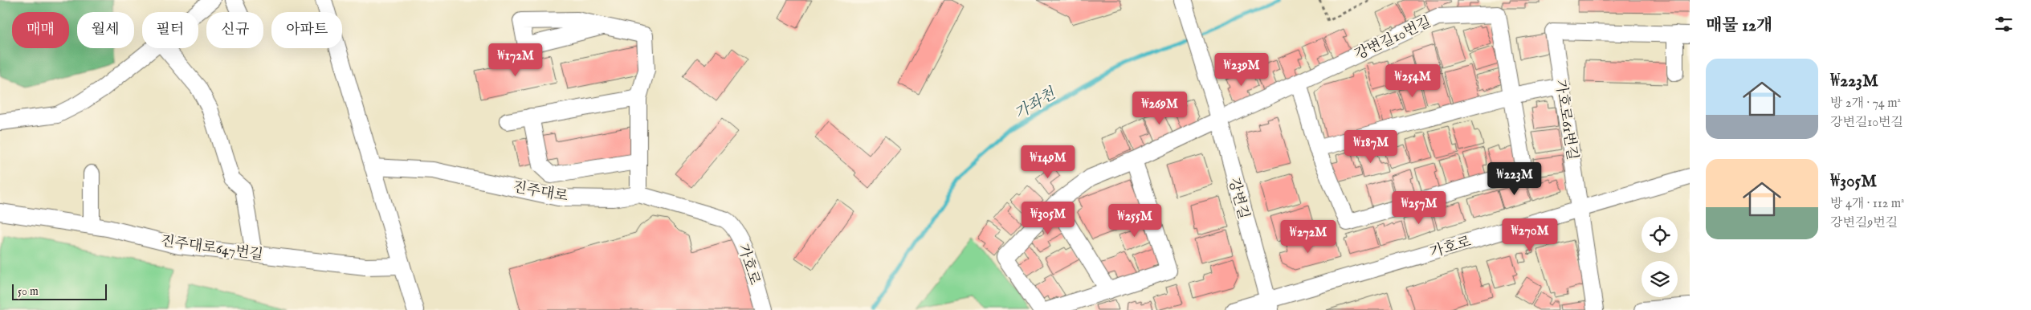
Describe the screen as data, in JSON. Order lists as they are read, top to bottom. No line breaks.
{"streets":{"street":["강변길10번길","가호로61번길","진주대로","강변길","가호로","진주대로647번길"]},"crossings":[["강변길10번길","강변길"],["가호로61번길","가호로"],["진주대로","가호로"],["강변길","가호로"]],"water":["가좌천"],"scale_bar":"50 m","page":{"heading":"매물 12개","chip":["매매","월세","필터","신규","아파트"],"price":["₩172M","₩239M","₩254M","₩269M","₩187M","₩149M","₩223M","₩257M","₩305M","₩255M","₩270M","₩272M"],"list":[{"name":"₩223M","note":"방 2개 · 74 m² · 강변길10번길"},{"name":"₩305M","note":"방 4개 · 112 m² · 강변길9번길"}],"scale":"50 m"}}
